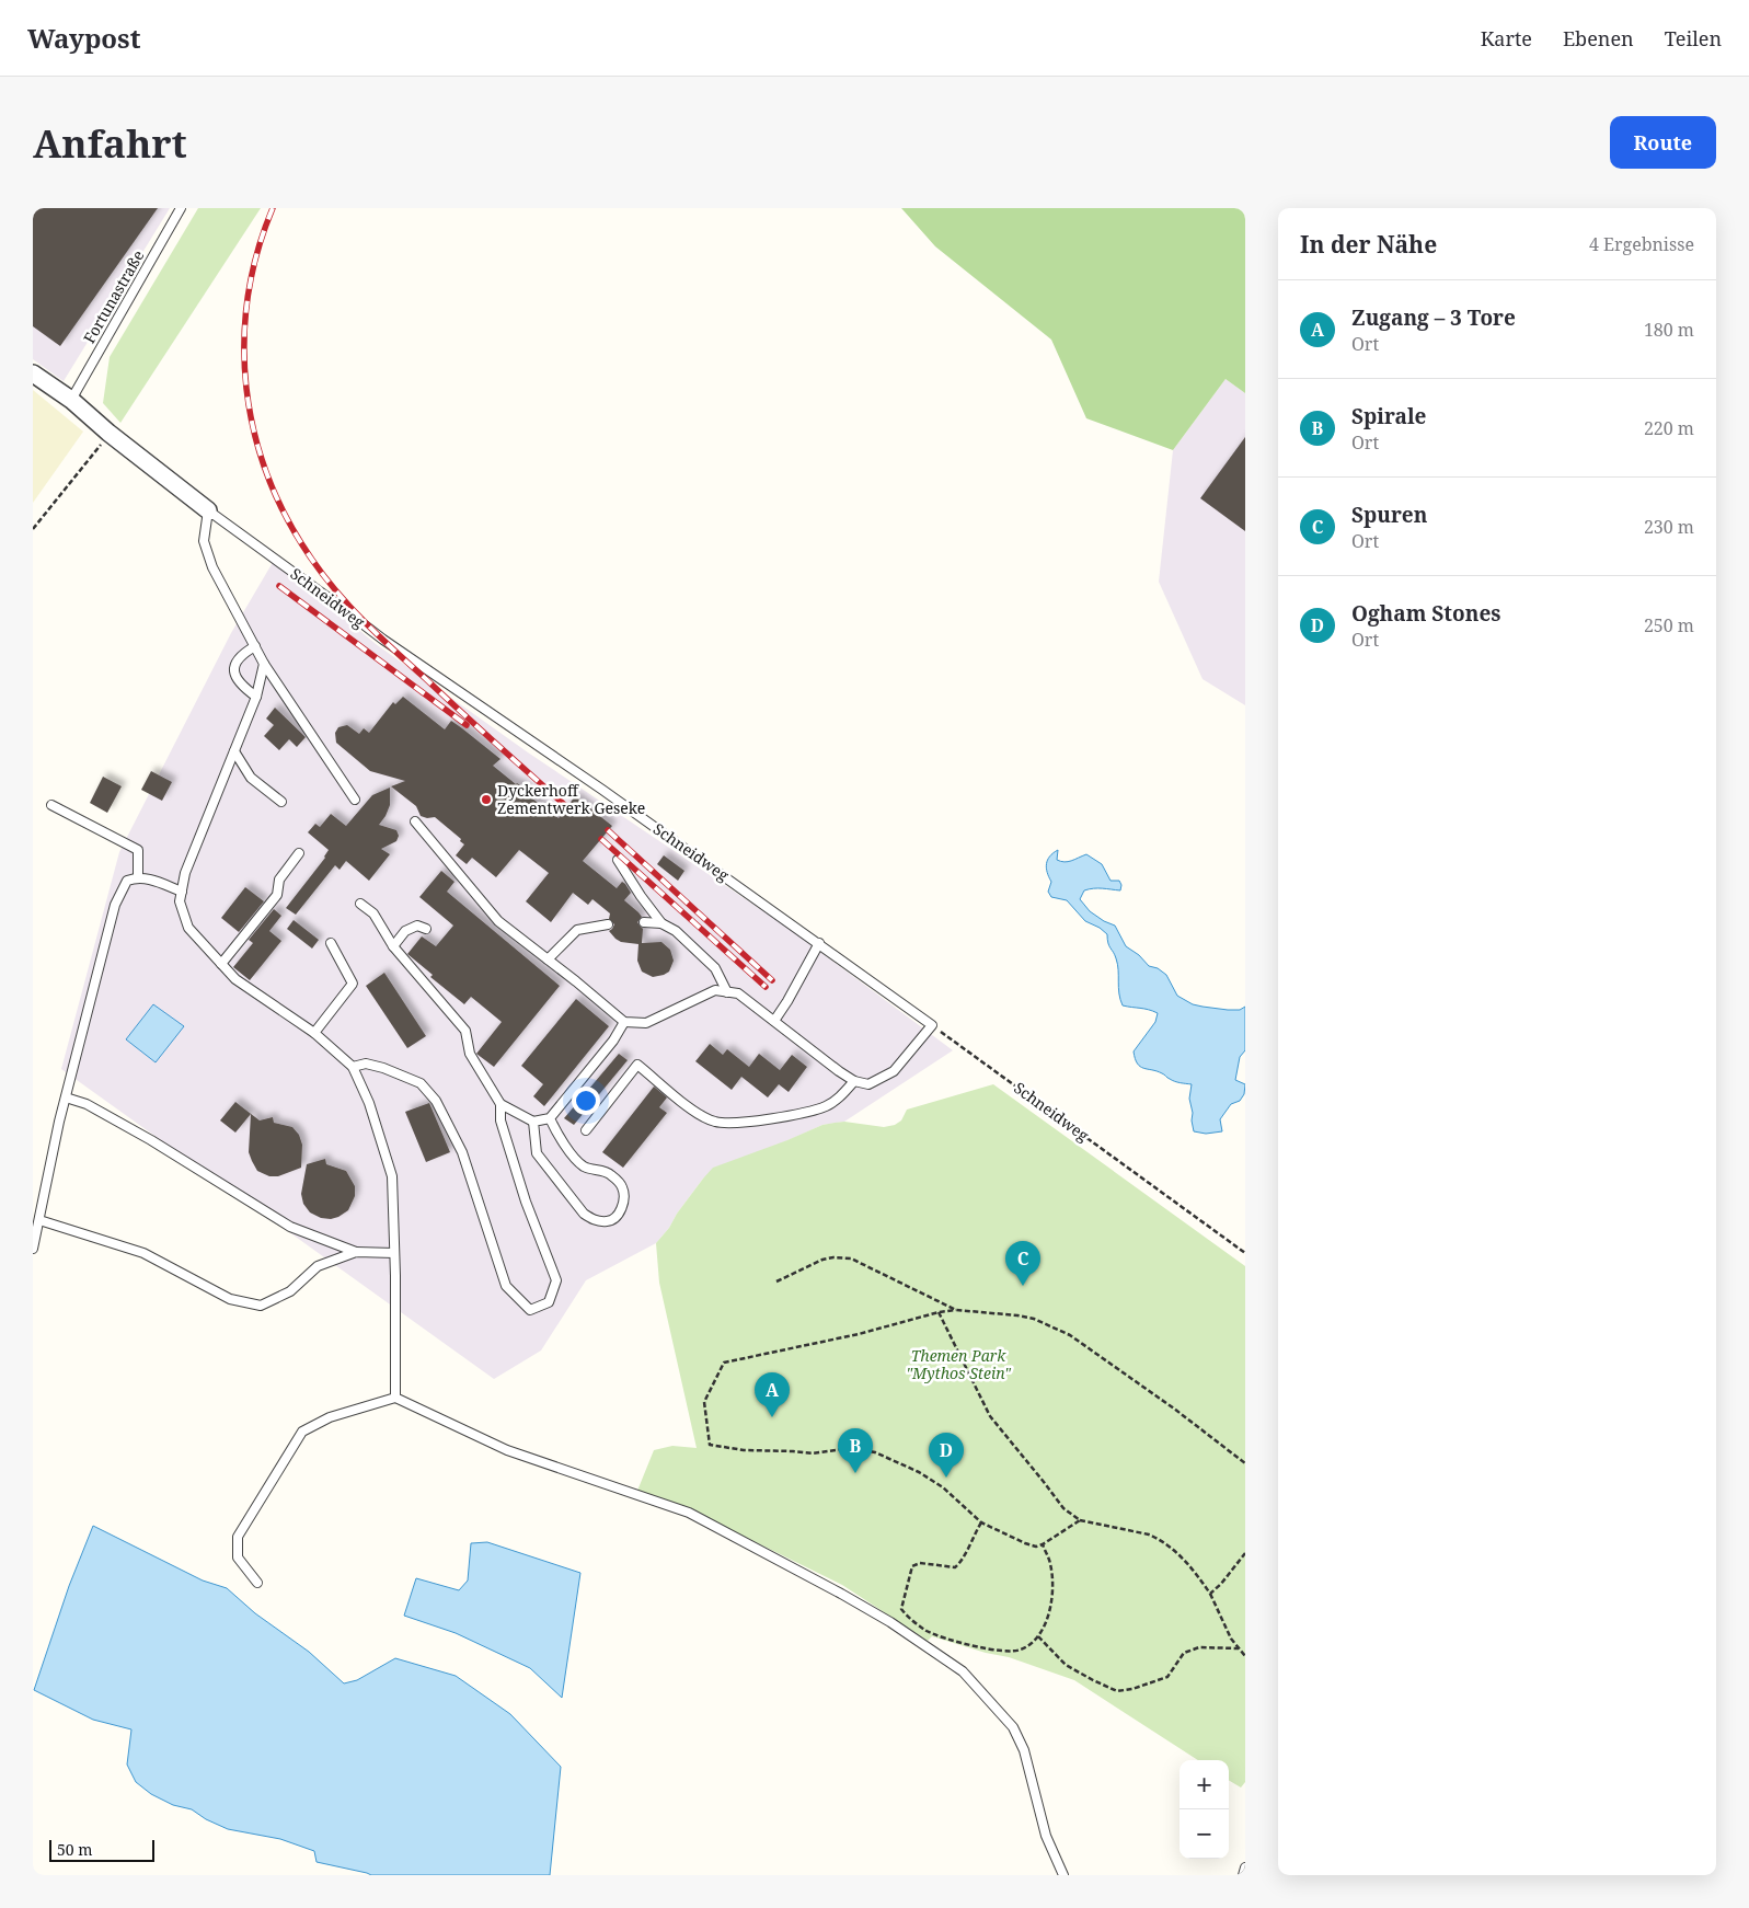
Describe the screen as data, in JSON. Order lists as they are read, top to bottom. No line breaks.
{"streets":{"street":["Schneidweg"],"lane":["Fortunastraße"]},"crossings":[["Fortunastraße","Schneidweg"]],"parks":["Themen Park \"Mythos Stein\""],"places":["Dyckerhoff Zementwerk Geseke"],"scale_bar":"50 m","page":{"header":"Waypost","nav":["Karte","Ebenen","Teilen"],"buttons":"Route","title":"Anfahrt","heading":["In der Nähe","4 Ergebnisse"],"list":[{"mark":"A","name":"Zugang – 3 Tore","note":"Ort","value":"180 m"},{"mark":"B","name":"Spirale","note":"Ort","value":"220 m"},{"mark":"C","name":"Spuren","note":"Ort","value":"230 m"},{"mark":"D","name":"Ogham Stones","note":"Ort","value":"250 m"}],"pins":["C","A","B","D"],"map_buttons":["+","−"],"scale":"50 m"}}
